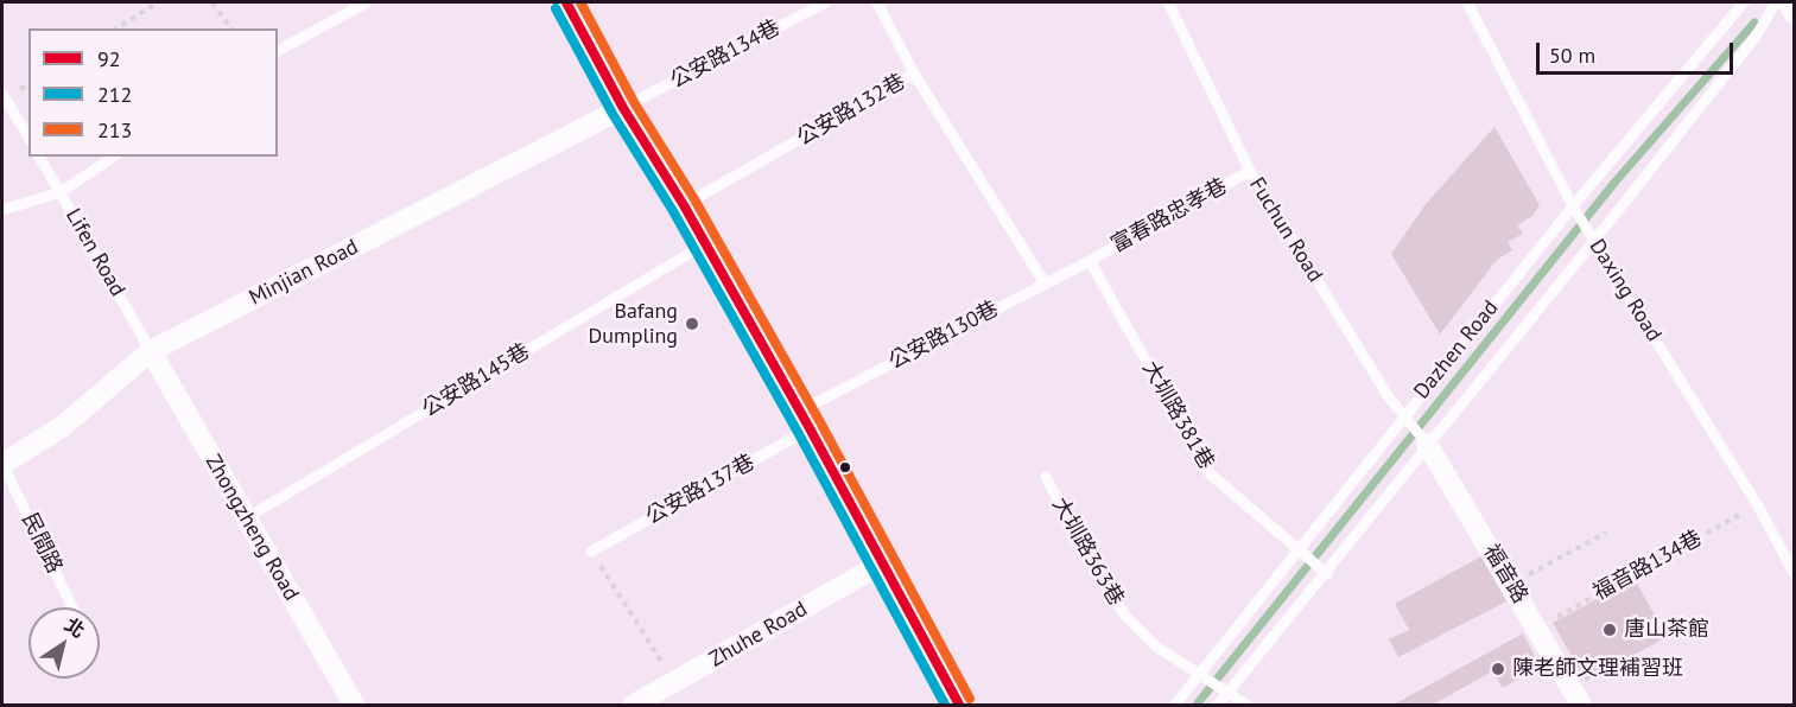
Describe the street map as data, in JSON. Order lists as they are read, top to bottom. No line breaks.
{"streets":{"street":["Minjian Road","Zhongzheng Road","福音路","Zhuhe Road"],"lane":["公安路134巷","公安路132巷","富春路忠孝巷","Fuchun Road","Lifen Road","Daxing Road","公安路130巷","Dazhen Road","公安路145巷","大圳路381巷","公安路137巷","民間路","大圳路363巷"],"path":["福音路134巷"]},"crossings":[["公安路134巷","Minjian Road"],["公安路132巷","公安路130巷"],["富春路忠孝巷","Fuchun Road"],["富春路忠孝巷","公安路130巷"],["富春路忠孝巷","大圳路381巷"],["Fuchun Road","Dazhen Road"],["Fuchun Road","福音路"],["Lifen Road","Minjian Road"],["Lifen Road","Zhongzheng Road"],["Minjian Road","Zhongzheng Road"],["Minjian Road","民間路"],["Daxing Road","Dazhen Road"],["Daxing Road","福音路134巷"],["公安路130巷","大圳路381巷"],["公安路130巷","公安路137巷"],["Dazhen Road","大圳路381巷"],["Dazhen Road","大圳路363巷"],["Dazhen Road","福音路"],["公安路145巷","Zhongzheng Road"],["福音路134巷","福音路"]],"places":["Bafang Dumpling","唐山茶館","陳老師文理補習班"],"lines":["transit line 92","transit line 213","transit line 212"],"legend":["92","212","213"],"scale_bar":"50 m","north":"top right"}
